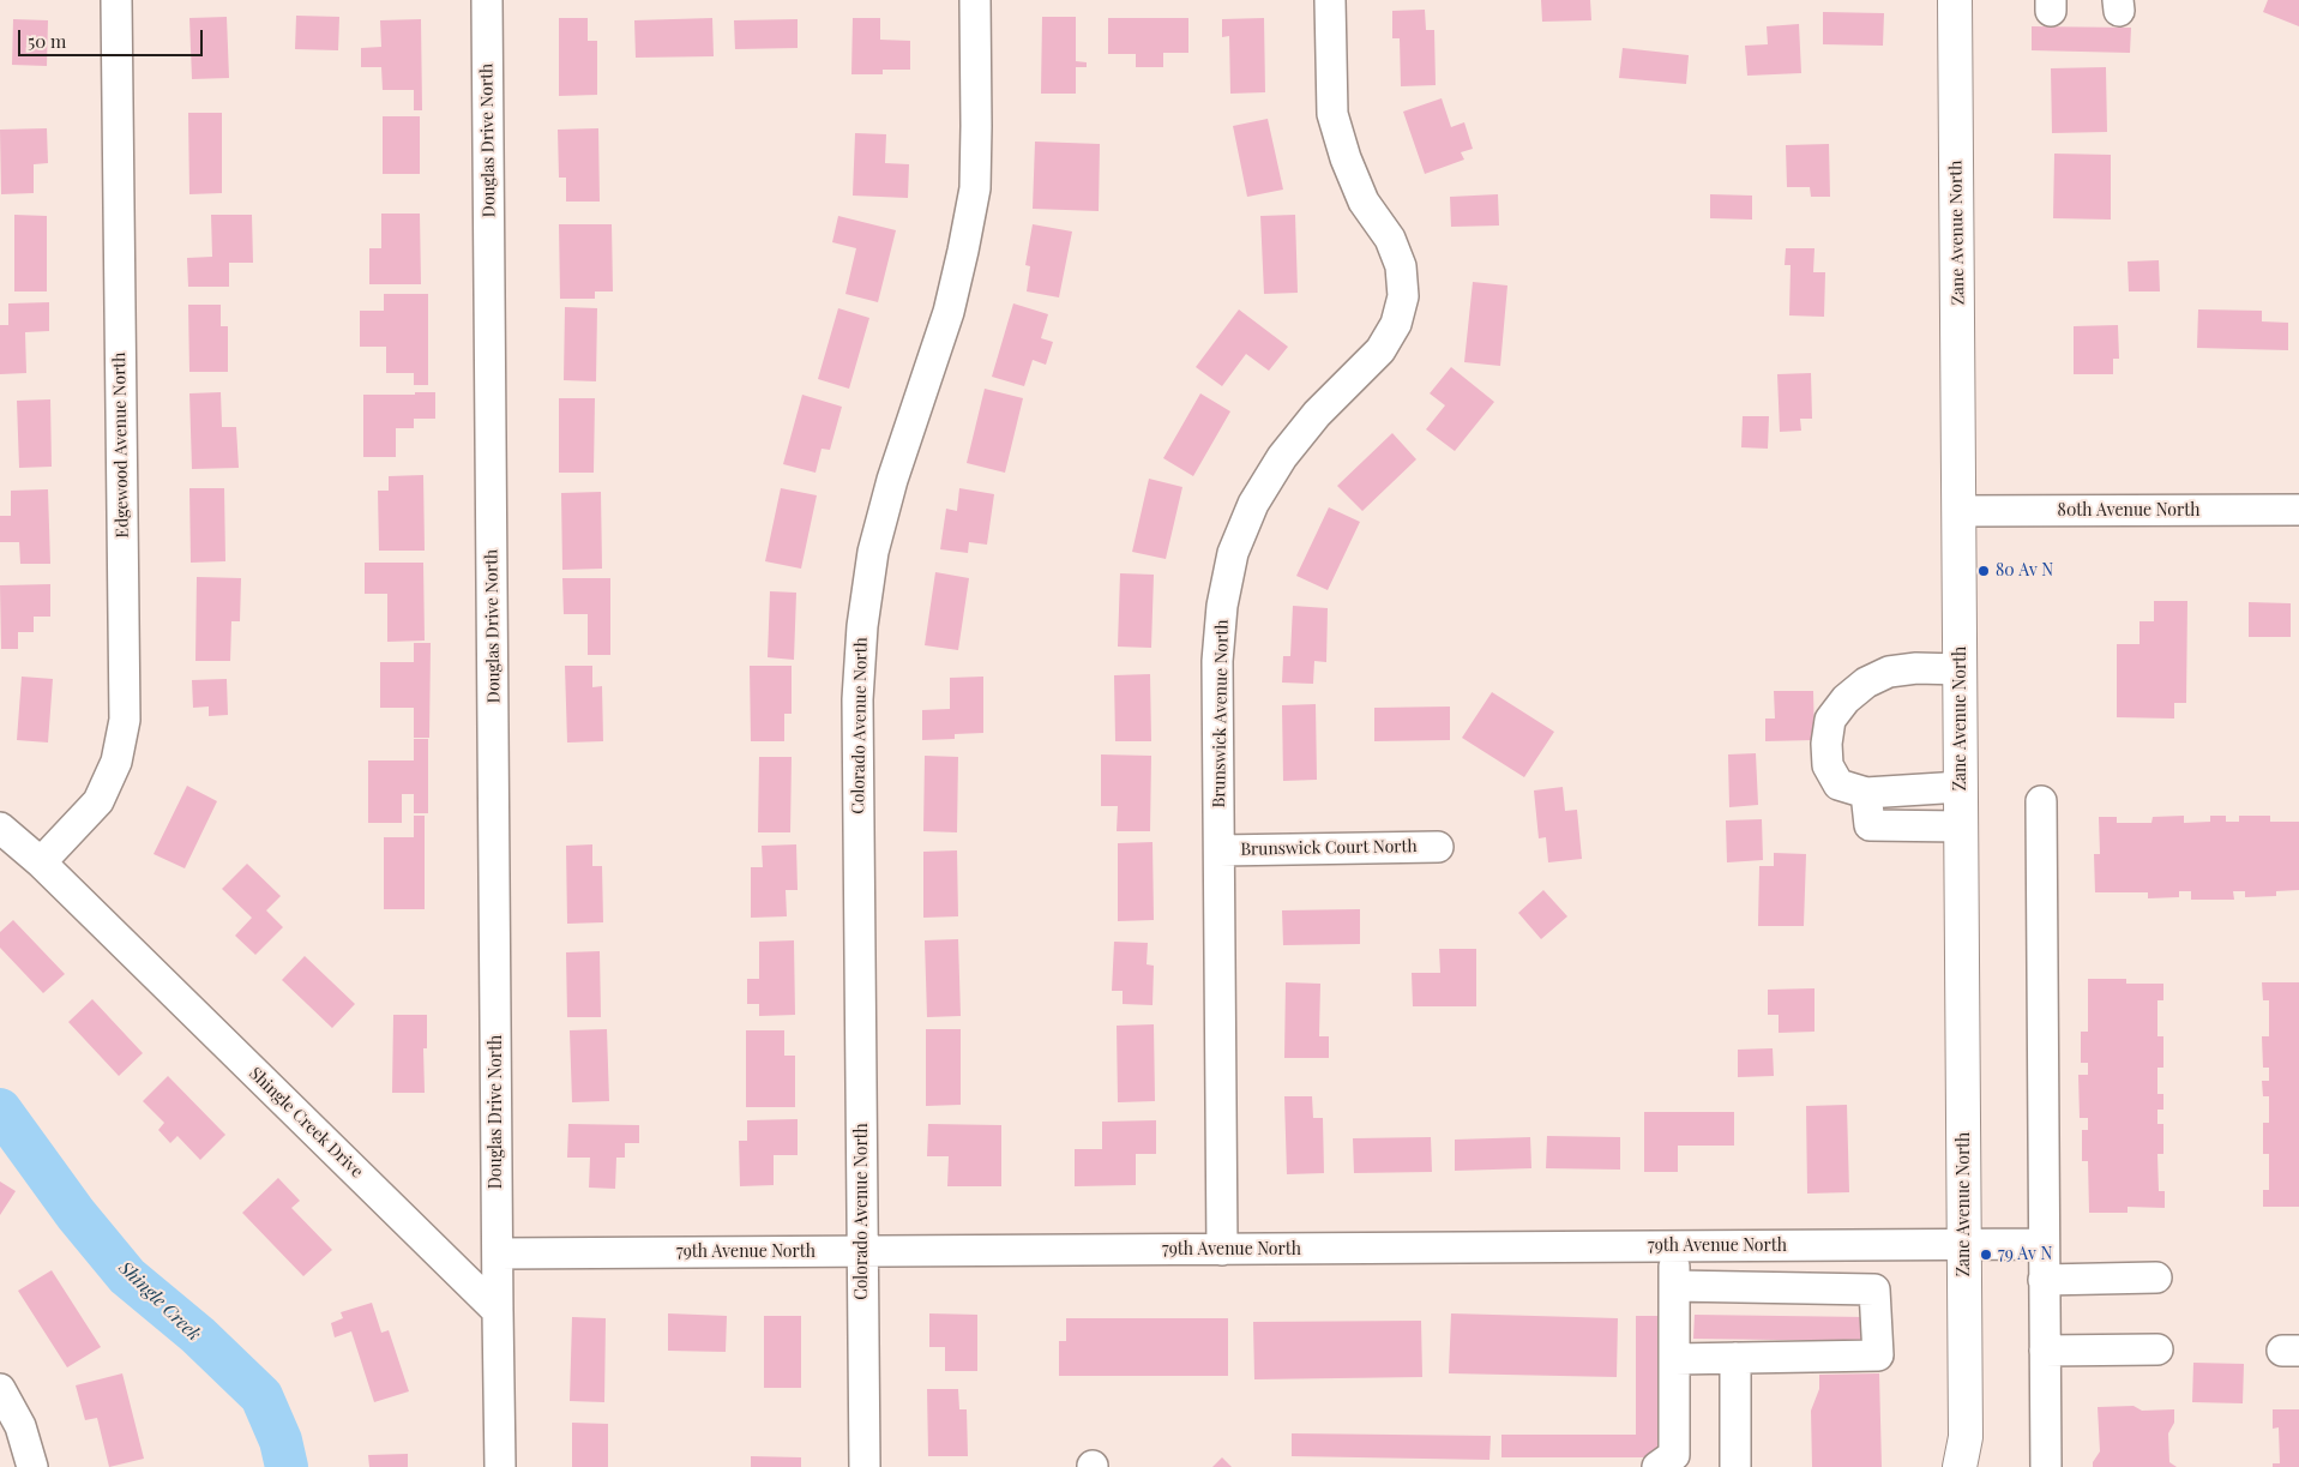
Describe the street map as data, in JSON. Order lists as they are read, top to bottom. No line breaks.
{"streets":{"main road":["Zane Avenue North"],"street":["Douglas Drive North","Edgewood Avenue North","80th Avenue North","Brunswick Avenue North","Colorado Avenue North","Brunswick Court North","Shingle Creek Drive","79th Avenue North"]},"crossings":[["Douglas Drive North","Shingle Creek Drive"],["Douglas Drive North","79th Avenue North"],["Zane Avenue North","80th Avenue North"],["Zane Avenue North","79th Avenue North"],["Edgewood Avenue North","Shingle Creek Drive"],["Brunswick Avenue North","Brunswick Court North"],["Brunswick Avenue North","79th Avenue North"],["Colorado Avenue North","79th Avenue North"]],"water":["Shingle Creek"],"places":["80 Av N","79 Av N"],"scale_bar":"50 m"}
